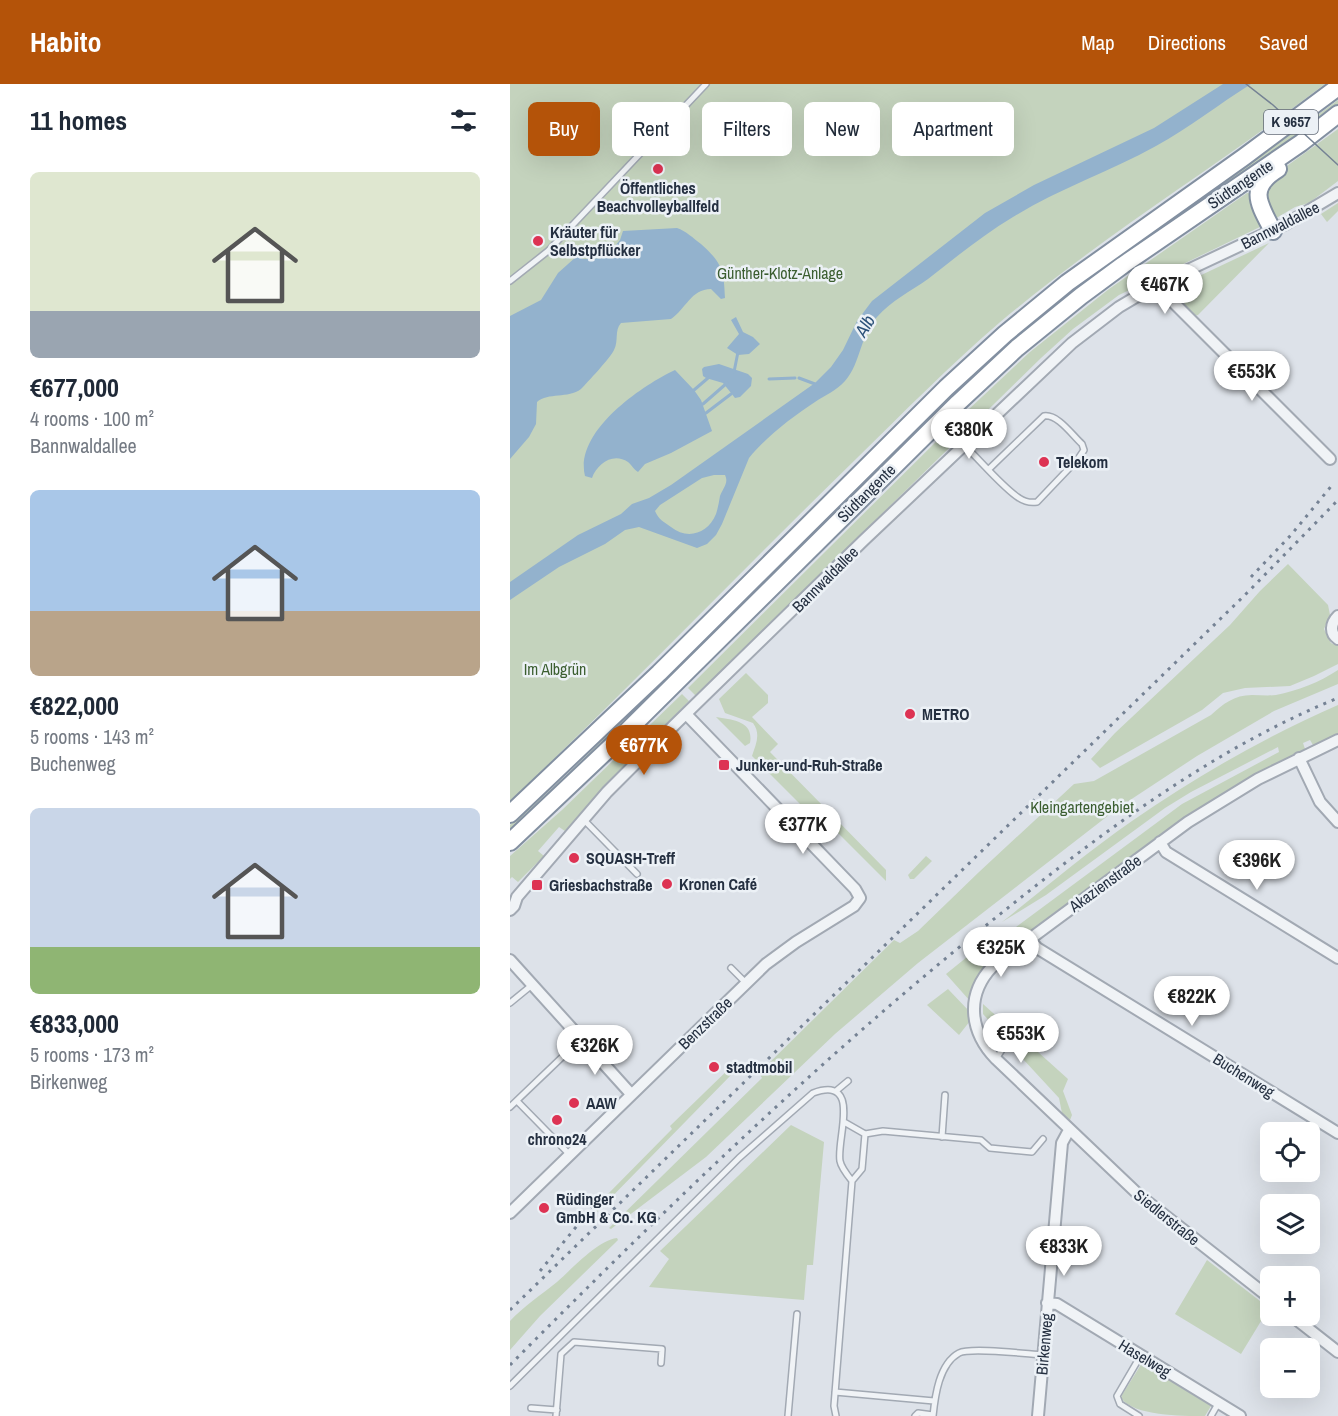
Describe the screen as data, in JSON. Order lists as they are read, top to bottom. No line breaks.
{"streets":{"highway":["K 9657","Südtangente"],"street":["Bannwaldallee","Akazienstraße","Benzstraße","Buchenweg","Siedlerstraße","Birkenweg","Haselweg"]},"crossings":[["K 9657","Südtangente"],["K 9657","Bannwaldallee"],["Bannwaldallee","Benzstraße"],["Akazienstraße","Buchenweg"],["Akazienstraße","Siedlerstraße"],["Akazienstraße","Birkenweg"],["Siedlerstraße","Birkenweg"],["Birkenweg","Haselweg"]],"water":["Alb"],"parks":["Günther-Klotz-Anlage","Im Albgrün","Kleingartengebiet"],"places":{"other":["Öffentliches Beachvolleyballfeld","Kräuter für Selbstpflücker","Telekom","METRO","SQUASH-Treff","Kronen Café","stadtmobil","AAW","chrono24","Rüdinger GmbH & Co. KG"],"transit":["Junker-und-Ruh-Straße","Griesbachstraße"]},"page":{"header":"Habito","nav":["Map","Directions","Saved"],"heading":"11 homes","chip":["Buy","Rent","Filters","New","Apartment"],"list":[{"name":"€677,000","note":"4 rooms · 100 m² · Bannwaldallee"},{"name":"€822,000","note":"5 rooms · 143 m² · Buchenweg"},{"name":"€833,000","note":"5 rooms · 173 m² · Birkenweg"}],"price":["€467K","€553K","€380K","€677K","€377K","€396K","€325K","€822K","€553K","€326K","€833K"],"map_buttons":["+","−"]}}
